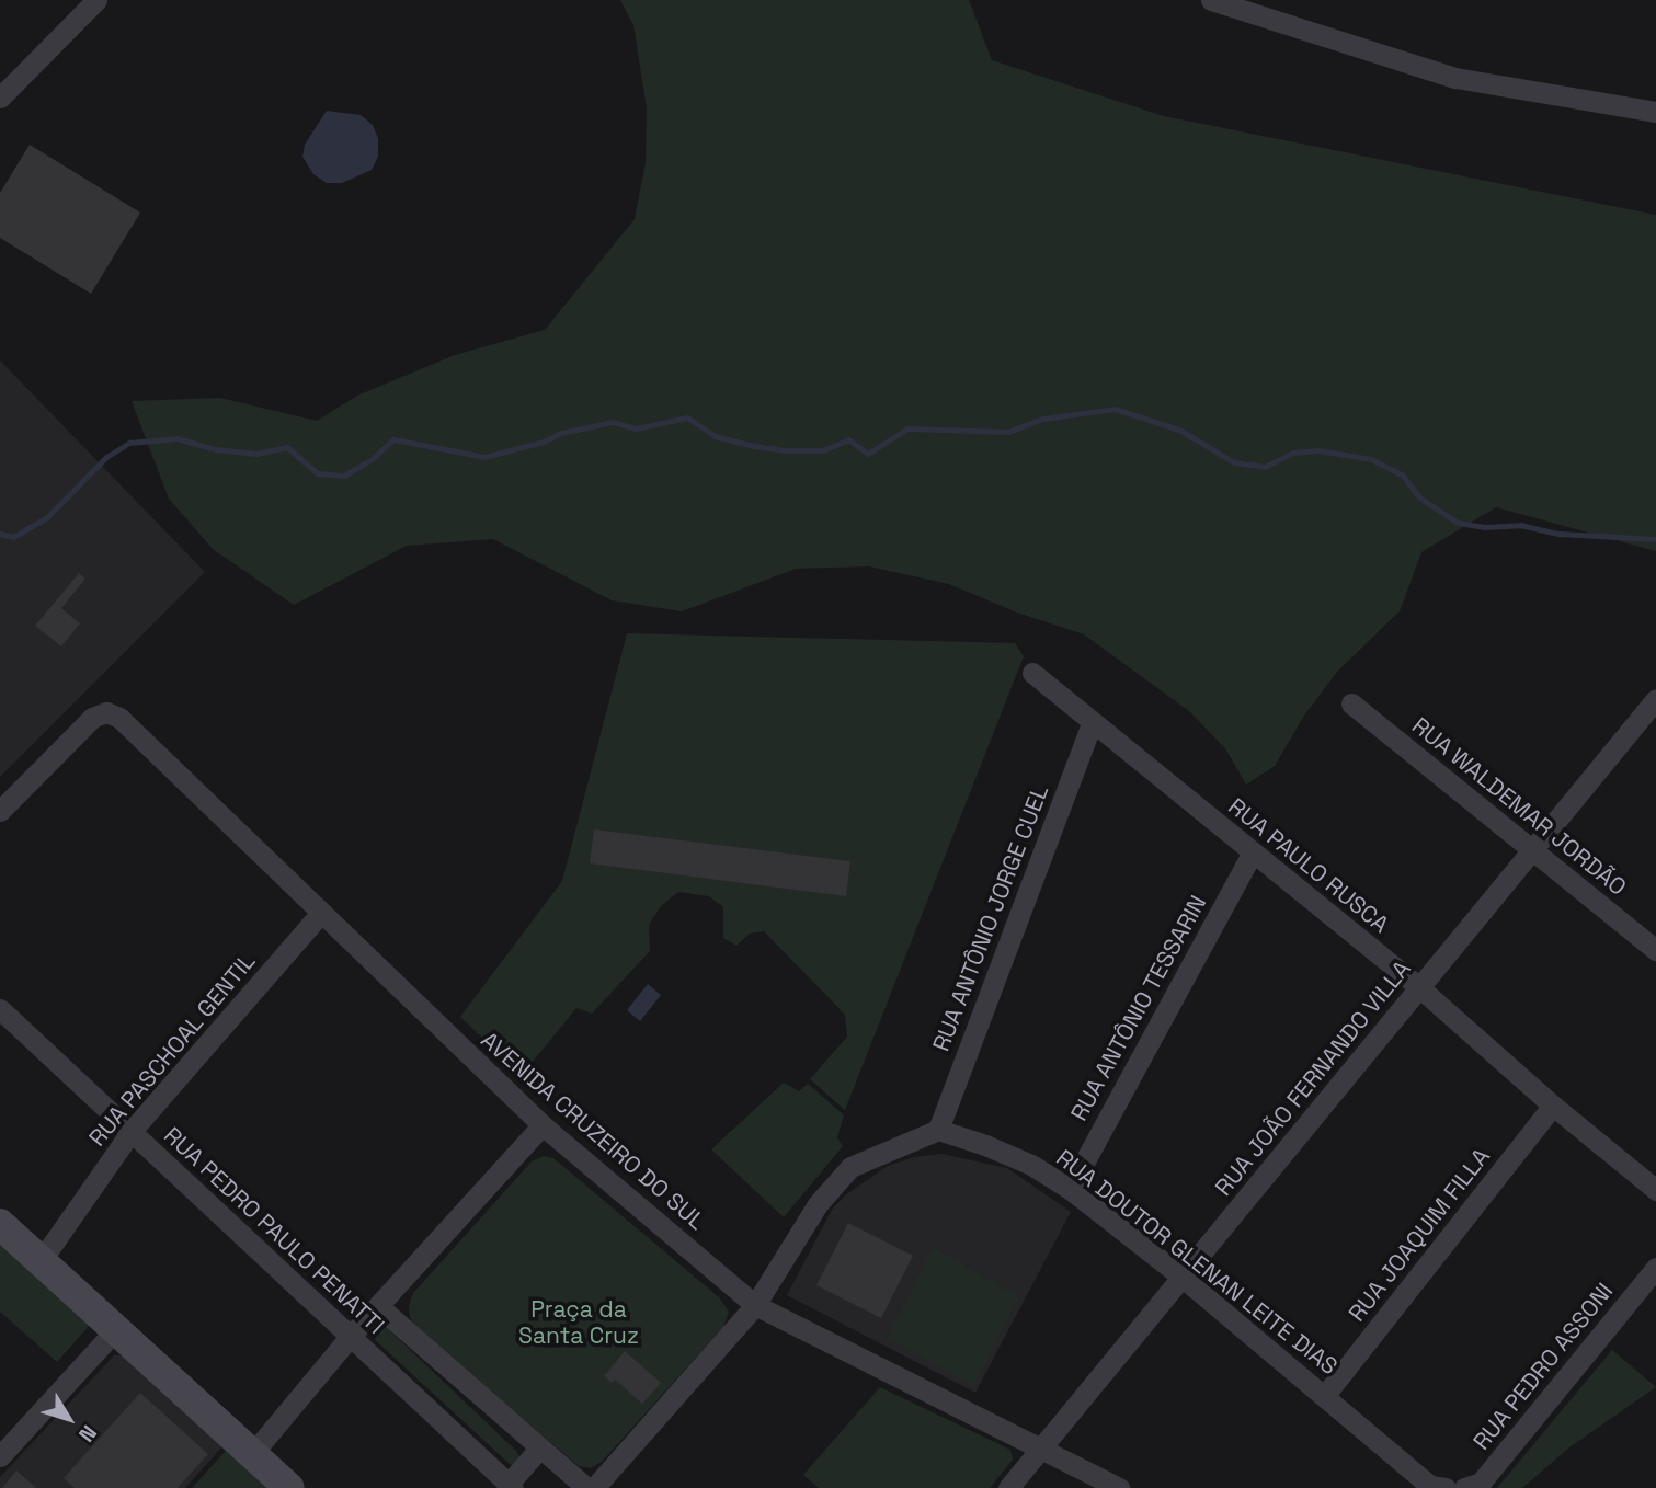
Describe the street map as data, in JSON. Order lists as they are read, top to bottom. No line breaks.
{"streets":{"street":["RUA WALDEMAR JORDÃO","RUA PAULO RUSCA","RUA ANTÔNIO JORGE CUEL","RUA ANTÔNIO TESSARIN","RUA PASCHOAL GENTIL","RUA JOÃO FERNANDO VILLA","AVENIDA CRUZEIRO DO SUL","RUA PEDRO PAULO PENATTI","RUA JOAQUIM FILLA","RUA DOUTOR GLENAN LEITE DIAS","RUA PEDRO ASSONI"]},"crossings":[["RUA WALDEMAR JORDÃO","RUA JOÃO FERNANDO VILLA"],["RUA PAULO RUSCA","RUA ANTÔNIO JORGE CUEL"],["RUA PAULO RUSCA","RUA ANTÔNIO TESSARIN"],["RUA PAULO RUSCA","RUA JOÃO FERNANDO VILLA"],["RUA PAULO RUSCA","RUA JOAQUIM FILLA"],["RUA ANTÔNIO JORGE CUEL","RUA DOUTOR GLENAN LEITE DIAS"],["RUA ANTÔNIO TESSARIN","RUA DOUTOR GLENAN LEITE DIAS"],["RUA PASCHOAL GENTIL","AVENIDA CRUZEIRO DO SUL"],["RUA PASCHOAL GENTIL","RUA PEDRO PAULO PENATTI"],["RUA JOÃO FERNANDO VILLA","AVENIDA CRUZEIRO DO SUL"],["RUA JOÃO FERNANDO VILLA","RUA DOUTOR GLENAN LEITE DIAS"],["RUA JOAQUIM FILLA","RUA DOUTOR GLENAN LEITE DIAS"]],"parks":["Praça da Santa Cruz"],"north":"bottom right"}
